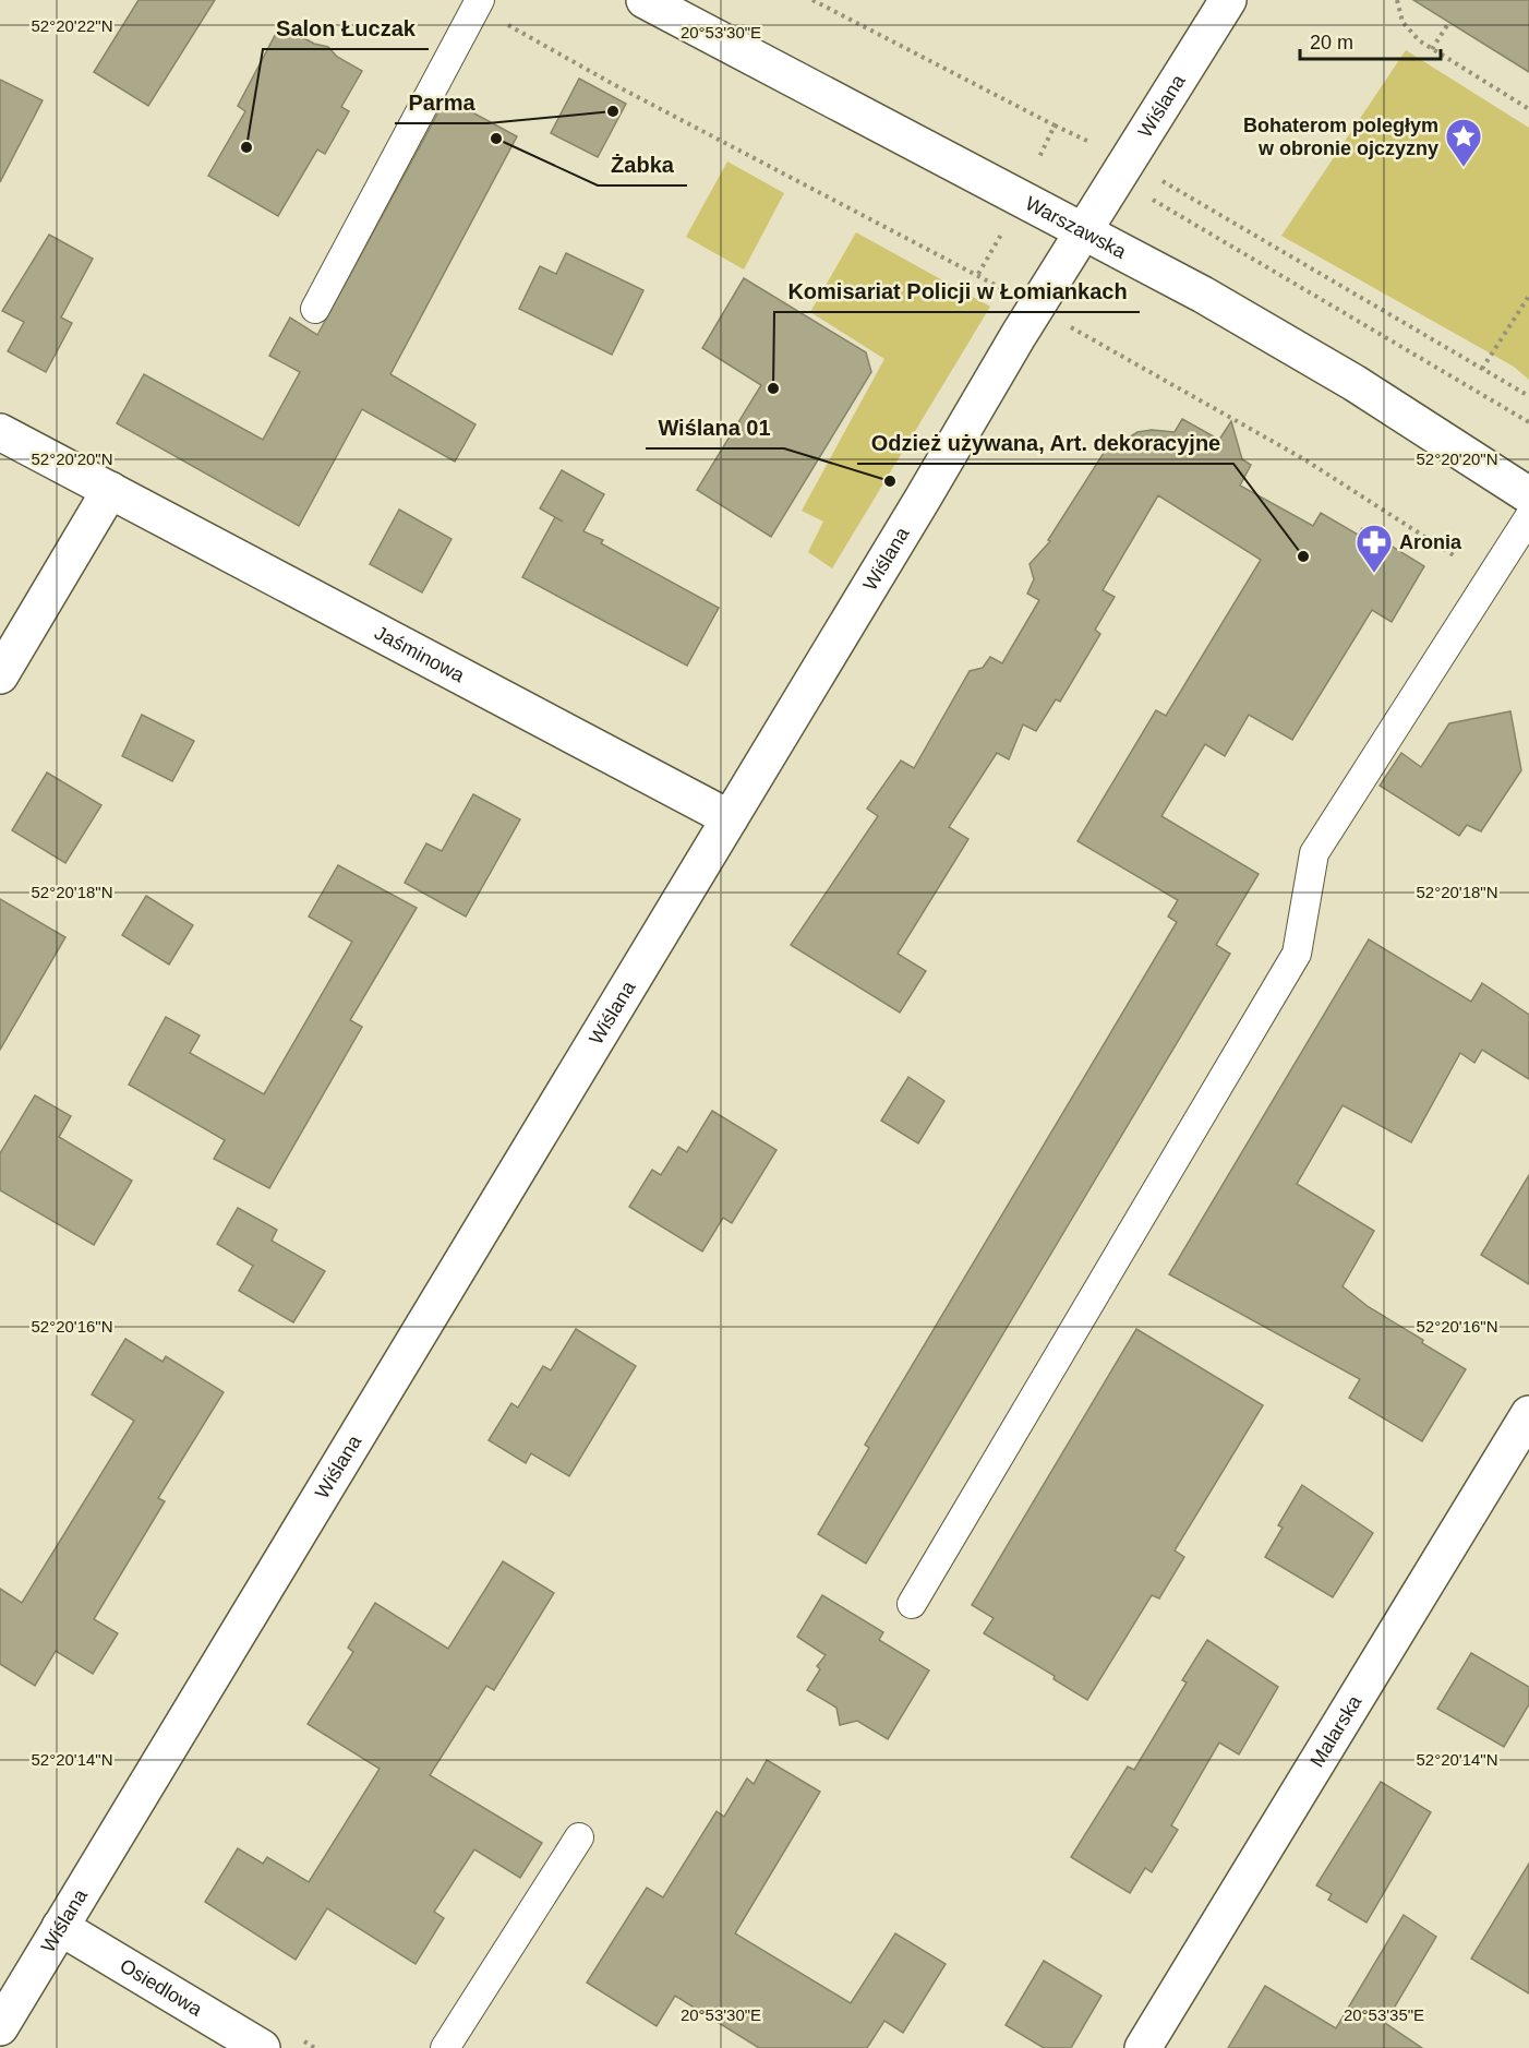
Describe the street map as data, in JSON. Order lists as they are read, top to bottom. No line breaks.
{"streets":{"street":["Wiślana","Warszawska","Jaśminowa","Malarska","Osiedlowa"]},"crossings":[["Wiślana","Warszawska"],["Wiślana","Jaśminowa"],["Wiślana","Osiedlowa"]],"places":{"other":["Parma","Żabka","Salon Łuczak","Komisariat Policji w Łomiankach","Wiślana 01","Odzież używana, Art. dekoracyjne"],"place":["Bohaterom poległym w obronie ojczyzny"],"pharmacy":["Aronia"]},"scale_bar":"20 m","coordinates":["52°20'22\"N","20°53'30\"E","52°20'20\"N","52°20'18\"N","52°20'16\"N","52°20'14\"N","20°53'35\"E"]}
